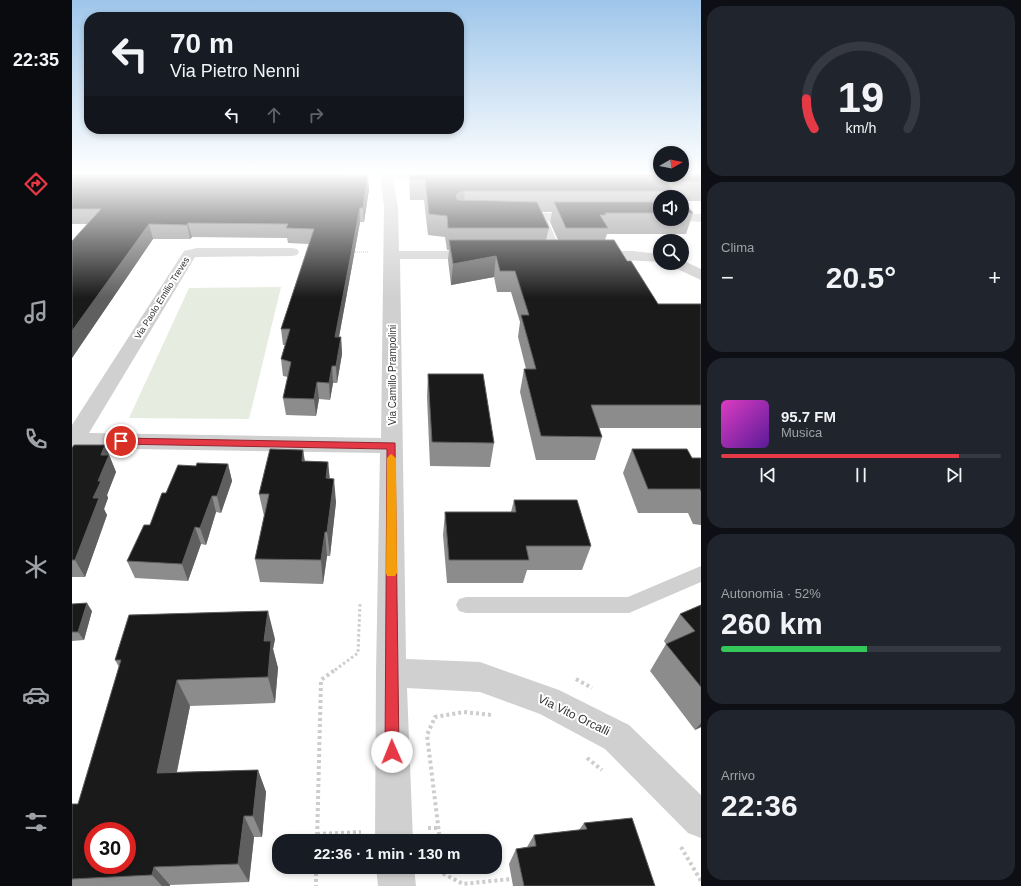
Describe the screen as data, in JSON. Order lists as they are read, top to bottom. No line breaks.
{"streets":{"street":["Via Paolo Emilio Treves","Via Camillo Prampolini","Via Vito Orcalli"]},"crossings":[["Via Camillo Prampolini","Via Vito Orcalli"]],"north":"right","page":{"tabs":"22:35","turn":["70 m","Via Pietro Nenni"],"tile":["Clima",["Autonomia · 52%","260 km"],["Arrivo","22:36"]],"heat":["−","20.5°","+"],"song":["95.7 FM","Musica"],"limit":"30","trip":"22:36 · 1 min · 130 m","gauge":["19","km/h"]}}
